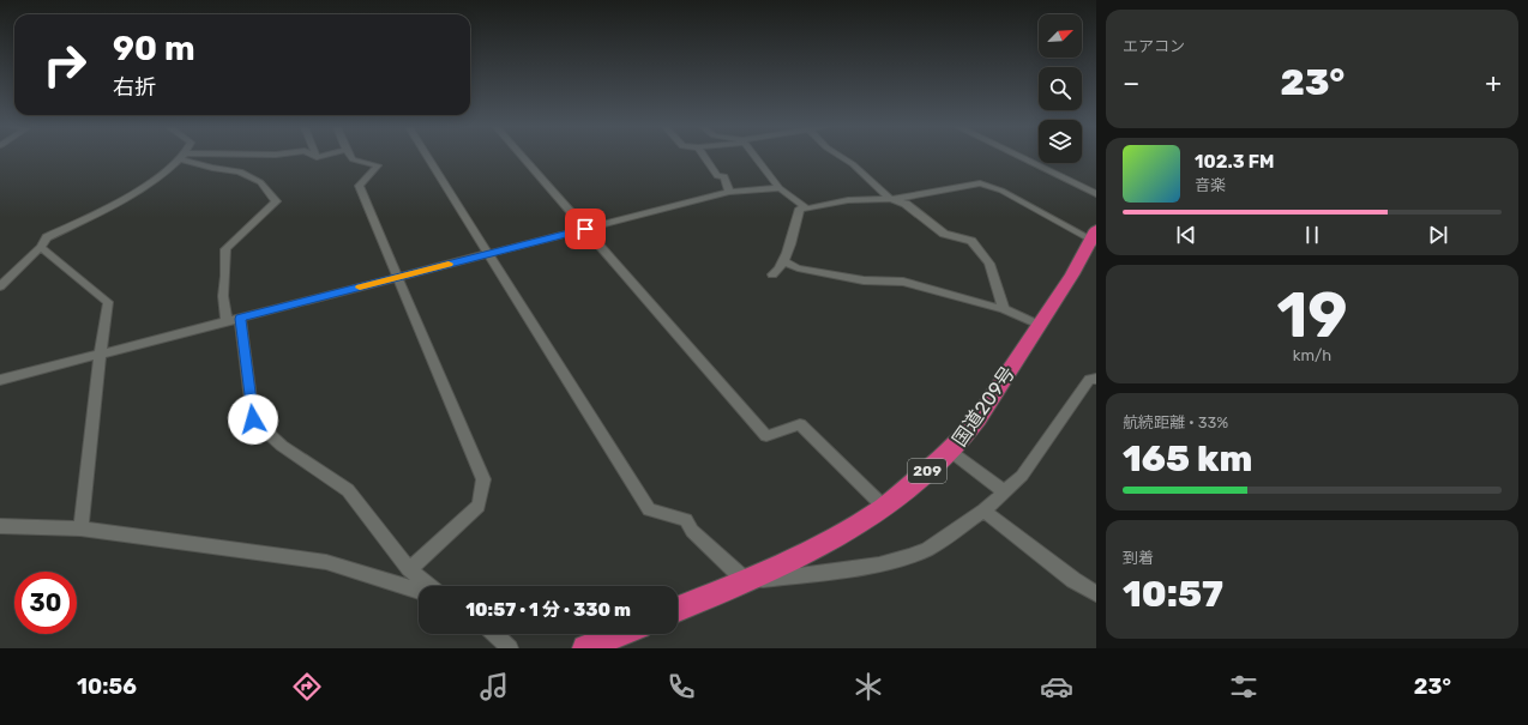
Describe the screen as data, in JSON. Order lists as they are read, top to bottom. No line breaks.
{"streets":{"highway":["国道209号","209"]},"north":"top right","page":{"tile":["エアコン",["19","km/h"],["航続距離 · 33%","165 km"],["到着","10:57"]],"turn":["90 m","右折"],"heat":["−","23°","+"],"song":["102.3 FM","音楽"],"limit":"30","trip":"10:57 · 1 分 · 330 m","tabs":["10:56","23°"]}}
